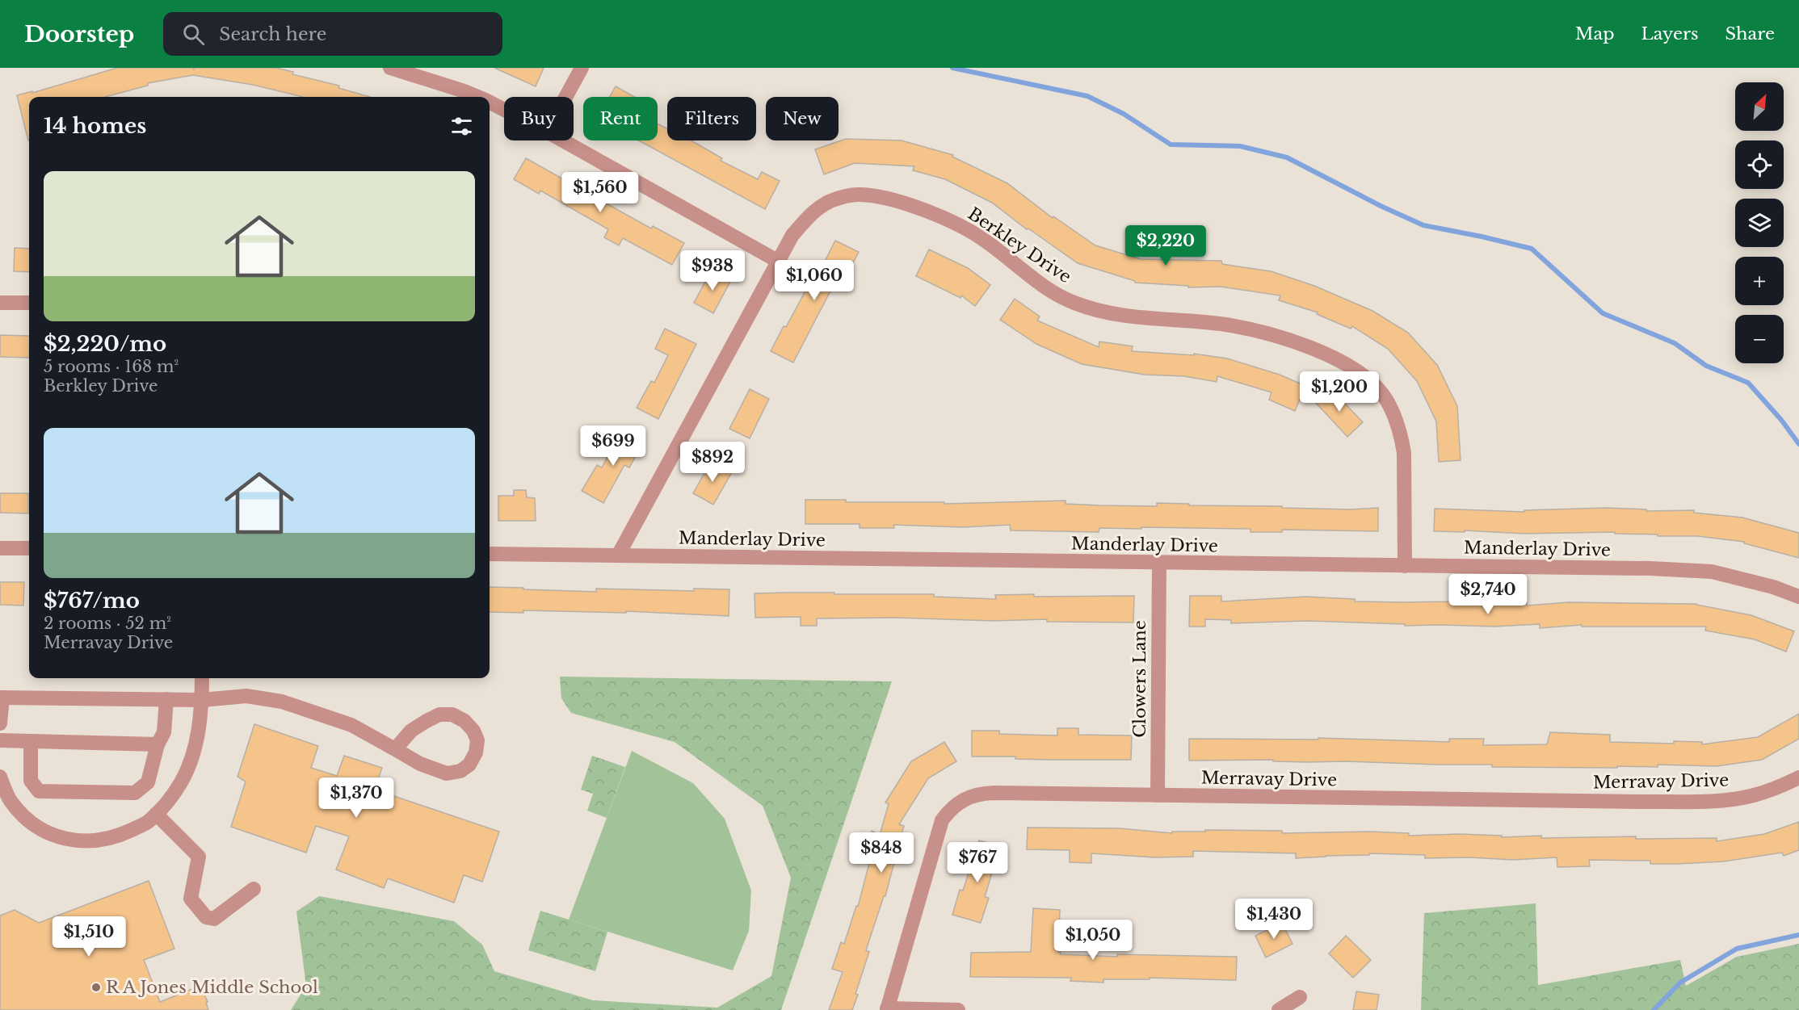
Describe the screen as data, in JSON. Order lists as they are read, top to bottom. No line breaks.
{"streets":{"street":["Berkley Drive","Manderlay Drive","Clowers Lane","Merravay Drive"]},"crossings":[["Berkley Drive","Manderlay Drive"],["Manderlay Drive","Clowers Lane"],["Clowers Lane","Merravay Drive"]],"places":["R A Jones Middle School"],"north":"top right","page":{"header":"Doorstep","search":"Search here","nav":["Map","Layers","Share"],"map_buttons":["+","−"],"chip":["Buy","Rent","Filters","New"],"heading":"14 homes","list":[{"name":"$2,220/mo","note":"5 rooms · 168 m² · Berkley Drive"},{"name":"$767/mo","note":"2 rooms · 52 m² · Merravay Drive"}],"price":["$1,560","$2,220","$938","$1,060","$1,200","$699","$892","$2,740","$1,370","$848","$767","$1,430","$1,510","$1,050"]}}
